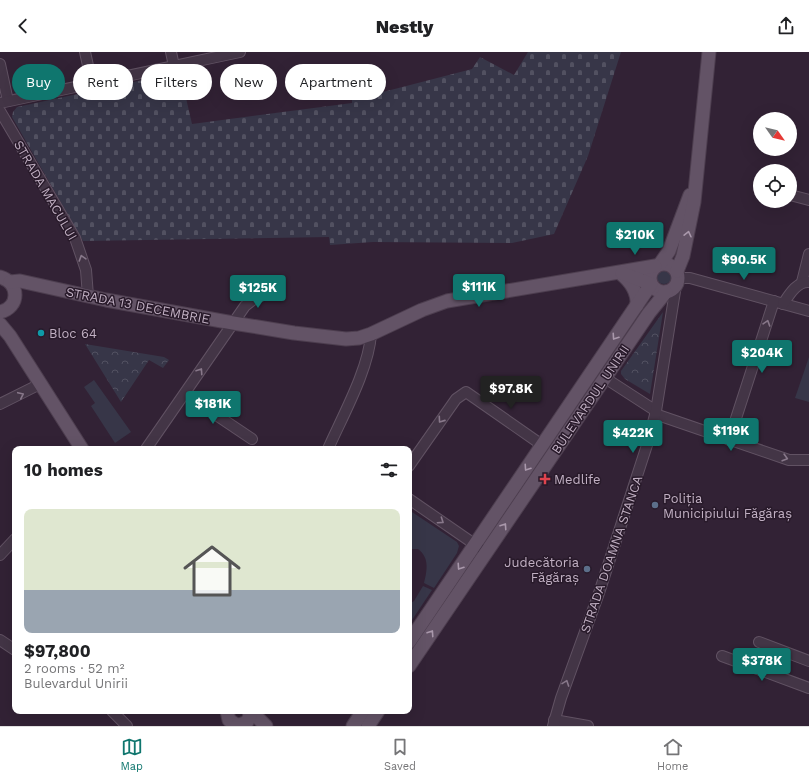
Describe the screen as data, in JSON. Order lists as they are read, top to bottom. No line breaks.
{"streets":{"main road":["STRADA 13 DECEMBRIE","BULEVARDUL UNIRII","STRADA DOAMNA STANCA"],"street":["STRADA MACULUI"]},"crossings":[["STRADA MACULUI","STRADA 13 DECEMBRIE"],["STRADA 13 DECEMBRIE","BULEVARDUL UNIRII"],["STRADA 13 DECEMBRIE","STRADA DOAMNA STANCA"],["BULEVARDUL UNIRII","STRADA DOAMNA STANCA"]],"one_way":["STRADA MACULUI","STRADA DOAMNA STANCA"],"places":{"other":["Bloc 64","Poliția Municipiului Făgăraș","Judecătoria Făgăraș"],"health":["Medlife"]},"north":"bottom right","page":{"header":"Nestly","chip":["Buy","Rent","Filters","New","Apartment"],"price":["$210K","$90.5K","$111K","$125K","$204K","$97.8K","$181K","$119K","$422K","$378K"],"heading":"10 homes","list":[{"name":"$97,800","note":"2 rooms · 52 m² · Bulevardul Unirii"}],"tabs":["Map","Saved","Home"]}}
